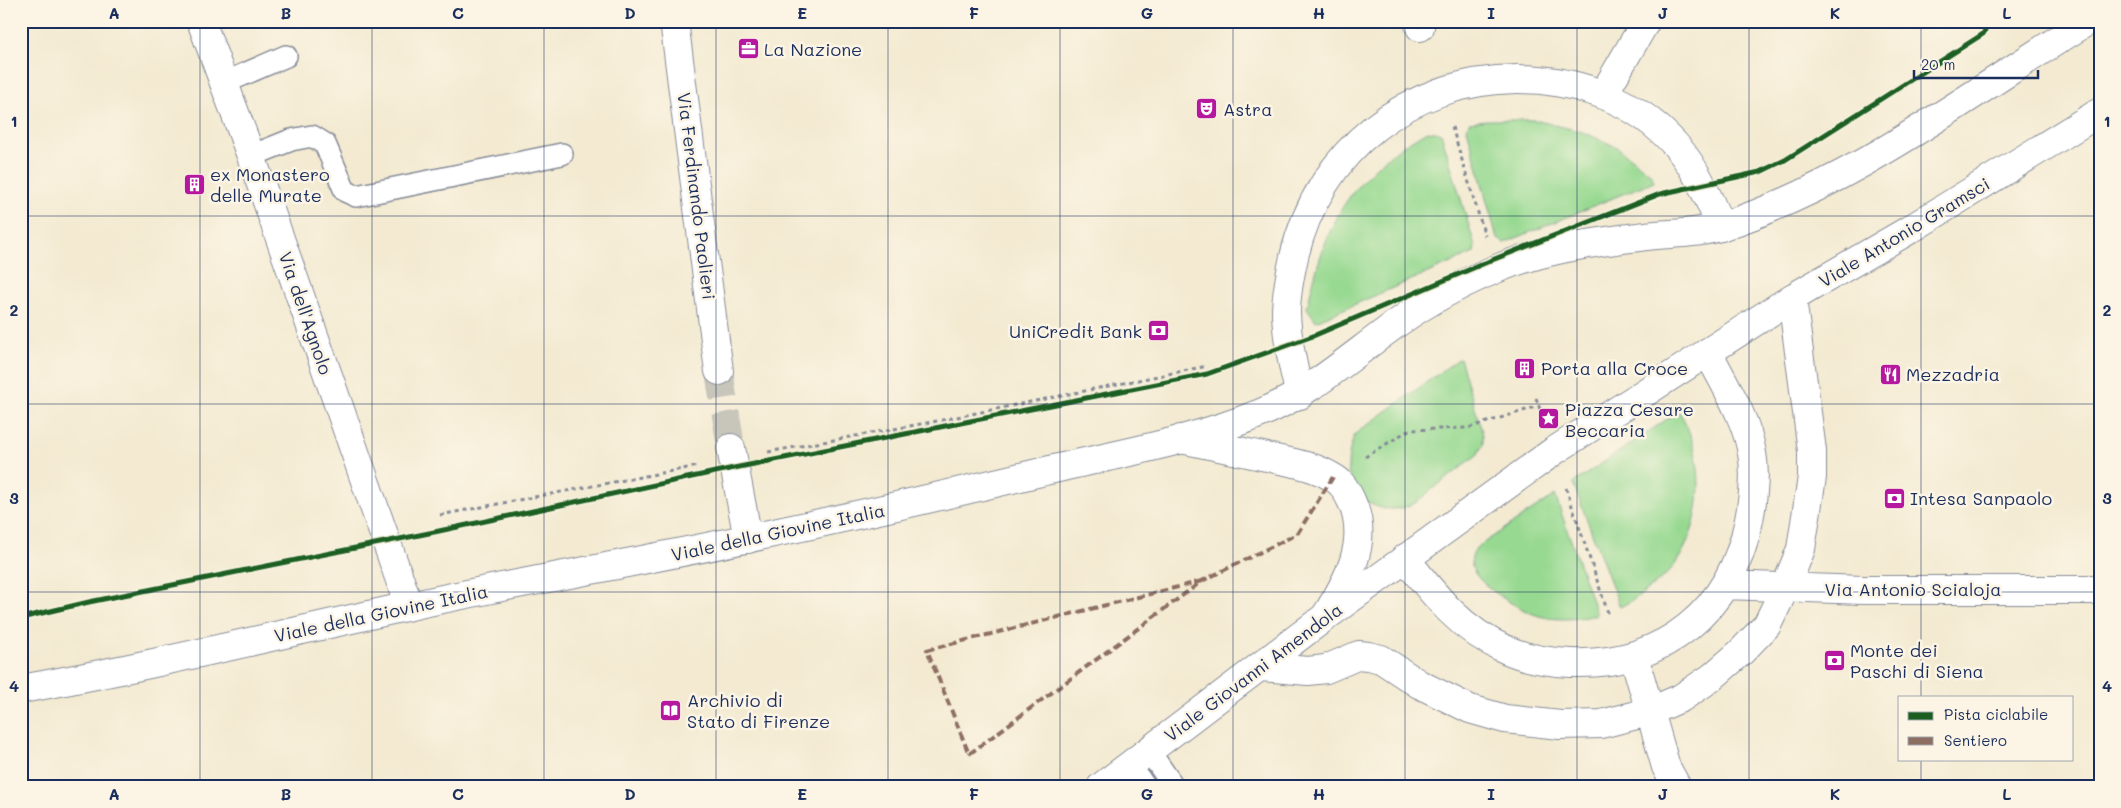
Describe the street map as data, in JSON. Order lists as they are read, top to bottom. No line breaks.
{"streets":{"street":["Via Ferdinando Paolieri","Viale Antonio Gramsci","Via dell'Agnolo","Viale della Giovine Italia","Via Antonio Scialoja","Viale Giovanni Amendola"]},"crossings":[["Via dell'Agnolo","Viale della Giovine Italia"]],"places":{"office":["La Nazione"],"theatre":["Astra"],"building":["ex Monastero delle Murate","Porta alla Croce"],"bank":["UniCredit Bank","Intesa Sanpaolo","Monte dei Paschi di Siena"],"restaurant":["Mezzadria"],"place":["Piazza Cesare Beccaria"],"library":["Archivio di Stato di Firenze"]},"legend":["Pista ciclabile","Sentiero"],"scale_bar":"20 m","grid":{"columns":["A","B","C","D","E","F","G","H","I","J","K","L"],"rows":["1","2","3","4"]}}
